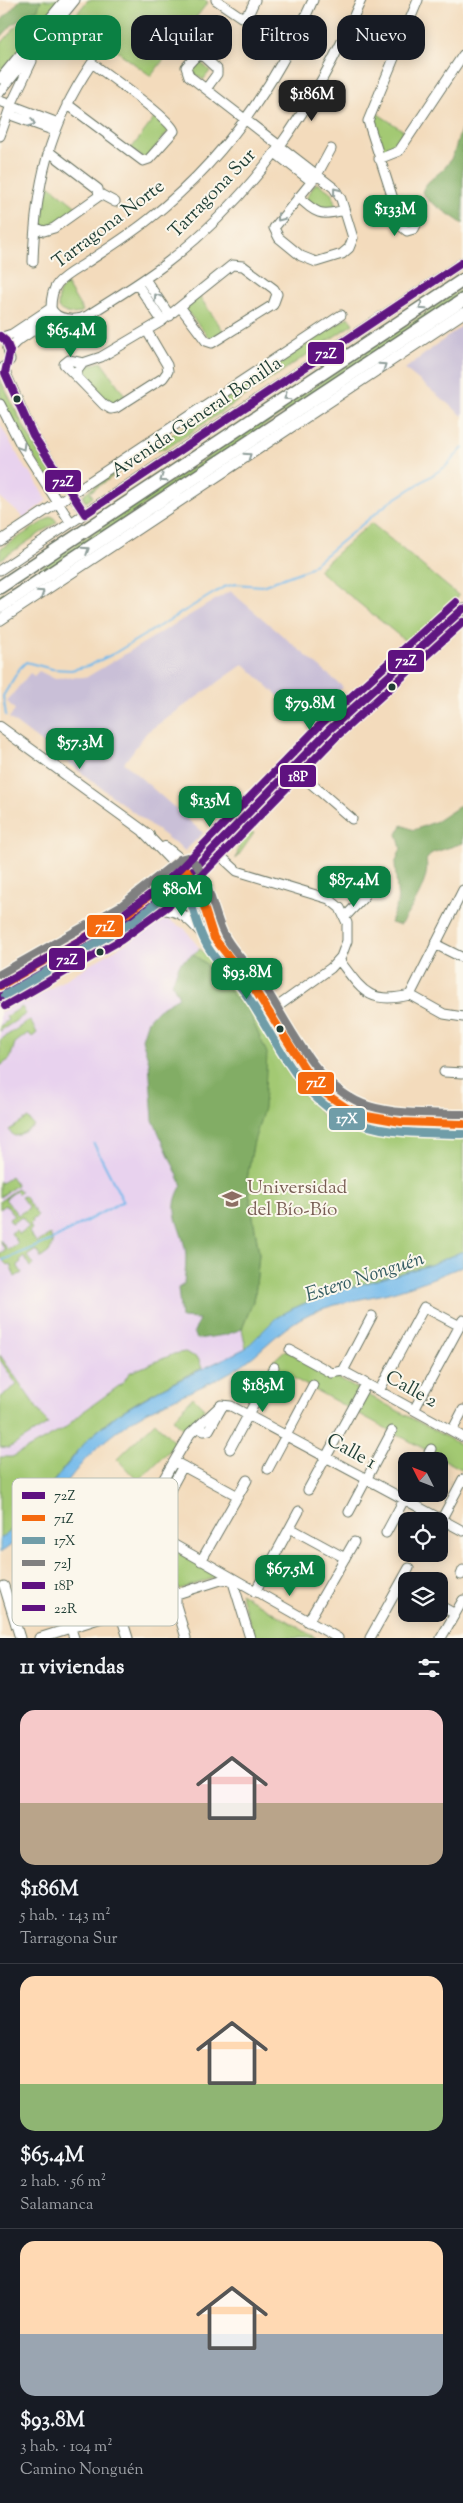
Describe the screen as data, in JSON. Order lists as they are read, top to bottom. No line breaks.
{"streets":{"street":["Tarragona Sur","Tarragona Norte","Avenida General Bonilla","Calle 2","Calle 1"]},"crossings":[["Tarragona Sur","Tarragona Norte"]],"water":["Estero Nonguén"],"places":{"school or university":["Universidad del Bío-Bío"]},"lines":["transit line 72Z","transit line 22R","transit line 18P","transit line 72J","transit line 71Z","transit line 17X"],"legend":["72Z","71Z","17X","72J","18P","22R"],"north":"top left","page":{"chip":["Comprar","Alquilar","Filtros","Nuevo"],"price":["$186M","$133M","$65.4M","$79.8M","$57.3M","$135M","$87.4M","$80M","$93.8M","$185M","$67.5M"],"heading":"11 viviendas","list":[{"name":"$186M","note":"5 hab. · 143 m² · Tarragona Sur"},{"name":"$65.4M","note":"2 hab. · 56 m² · Salamanca"},{"name":"$93.8M","note":"3 hab. · 104 m² · Camino Nonguén"}]}}
